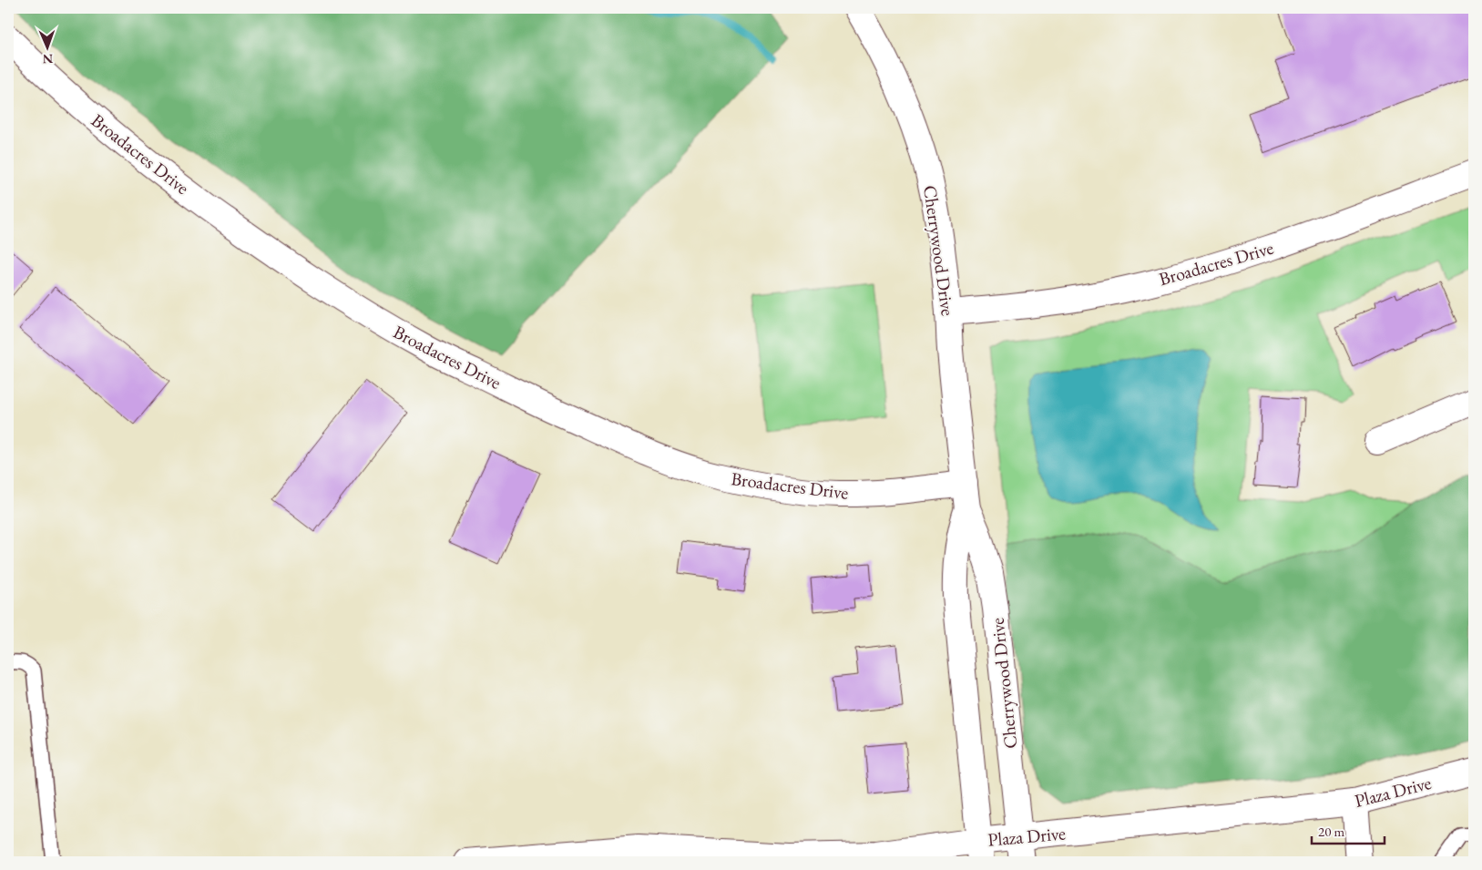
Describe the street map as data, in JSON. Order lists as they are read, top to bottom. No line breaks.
{"streets":{"street":["Broadacres Drive","Cherrywood Drive","Plaza Drive"]},"crossings":[["Broadacres Drive","Cherrywood Drive"],["Cherrywood Drive","Plaza Drive"]],"scale_bar":"20 m","north":"bottom"}
